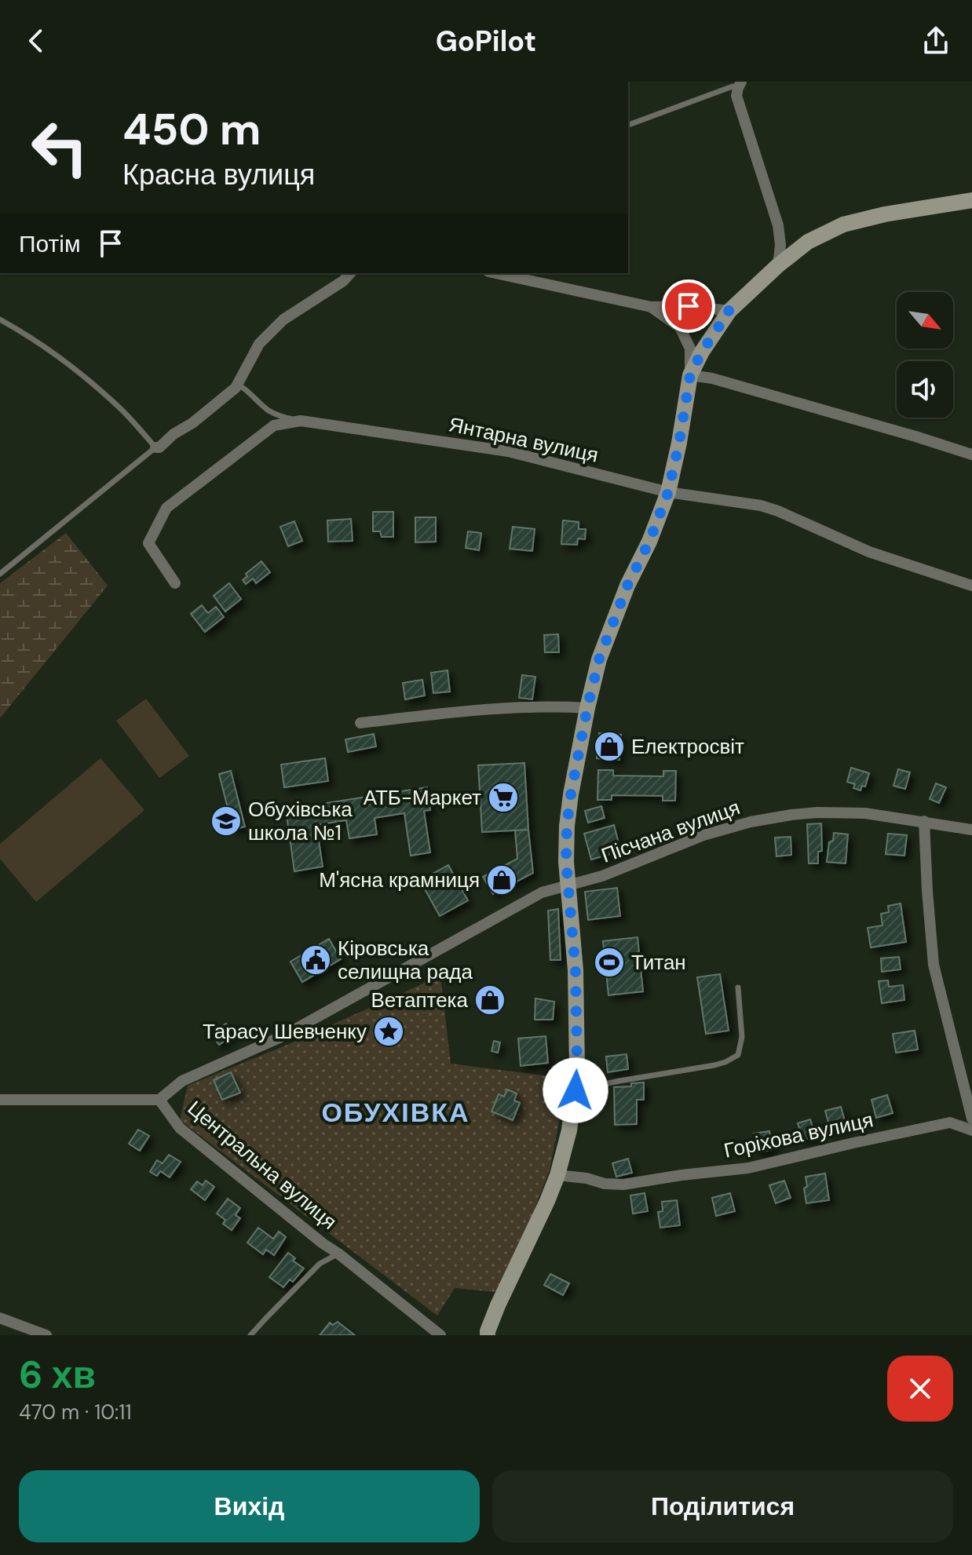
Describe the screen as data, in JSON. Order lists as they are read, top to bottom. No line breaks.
{"streets":{"street":["Янтарна вулиця","Пісчана вулиця","Горіхова вулиця","Центральна вулиця"]},"crossings":[["Пісчана вулиця","Центральна вулиця"]],"districts":["ОБУХІВКА"],"places":{"shop":["Електросвіт","М'ясна крамниця","Ветаптека"],"supermarket":["АТБ-Маркет"],"school or university":["Обухівська школа №1"],"public building":["Кіровська селищна рада"],"sports":["Титан"],"place":["Тарасу Шевченку"]},"north":"bottom right","page":{"header":"GoPilot","turn":["450 m","Красна вулиця"],"then":"Потім","heading":["6 хв","470 m · 10:11"],"buttons":["Вихід","Поділитися"]}}
